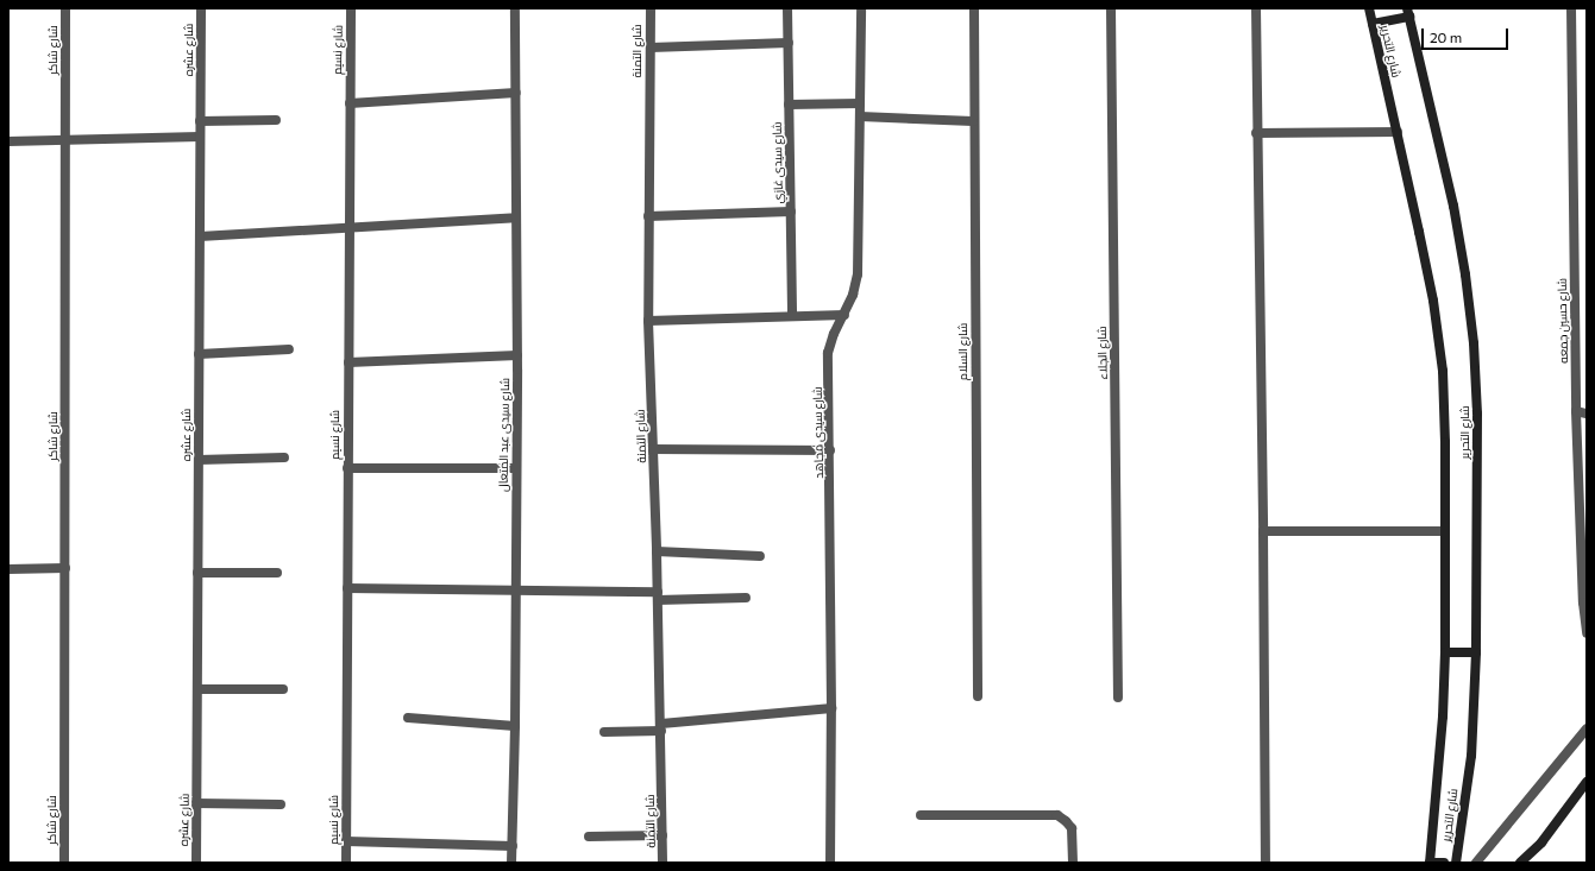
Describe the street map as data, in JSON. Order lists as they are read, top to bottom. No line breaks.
{"streets":{"main road":["شارع التحرير"],"street":["شارع شاكر","شارع عشره","شارع نسيم","شارع التمنة","شارع سيدى غازي","شارع حسين جمعه","شارع السلام","شارع الجلاء","شارع سيدى مجاهد","شارع سيدى عبد المتعال"]},"scale_bar":"20 m"}
